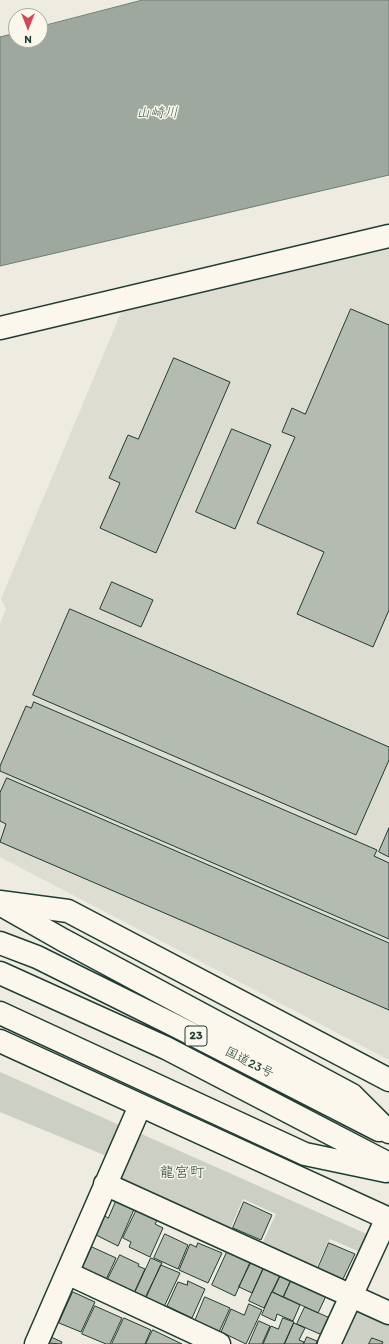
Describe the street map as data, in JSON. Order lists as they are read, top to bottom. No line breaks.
{"streets":{"main road":["23","国道23号"]},"districts":["龍宮町"],"water":["山崎川"],"north":"bottom"}
